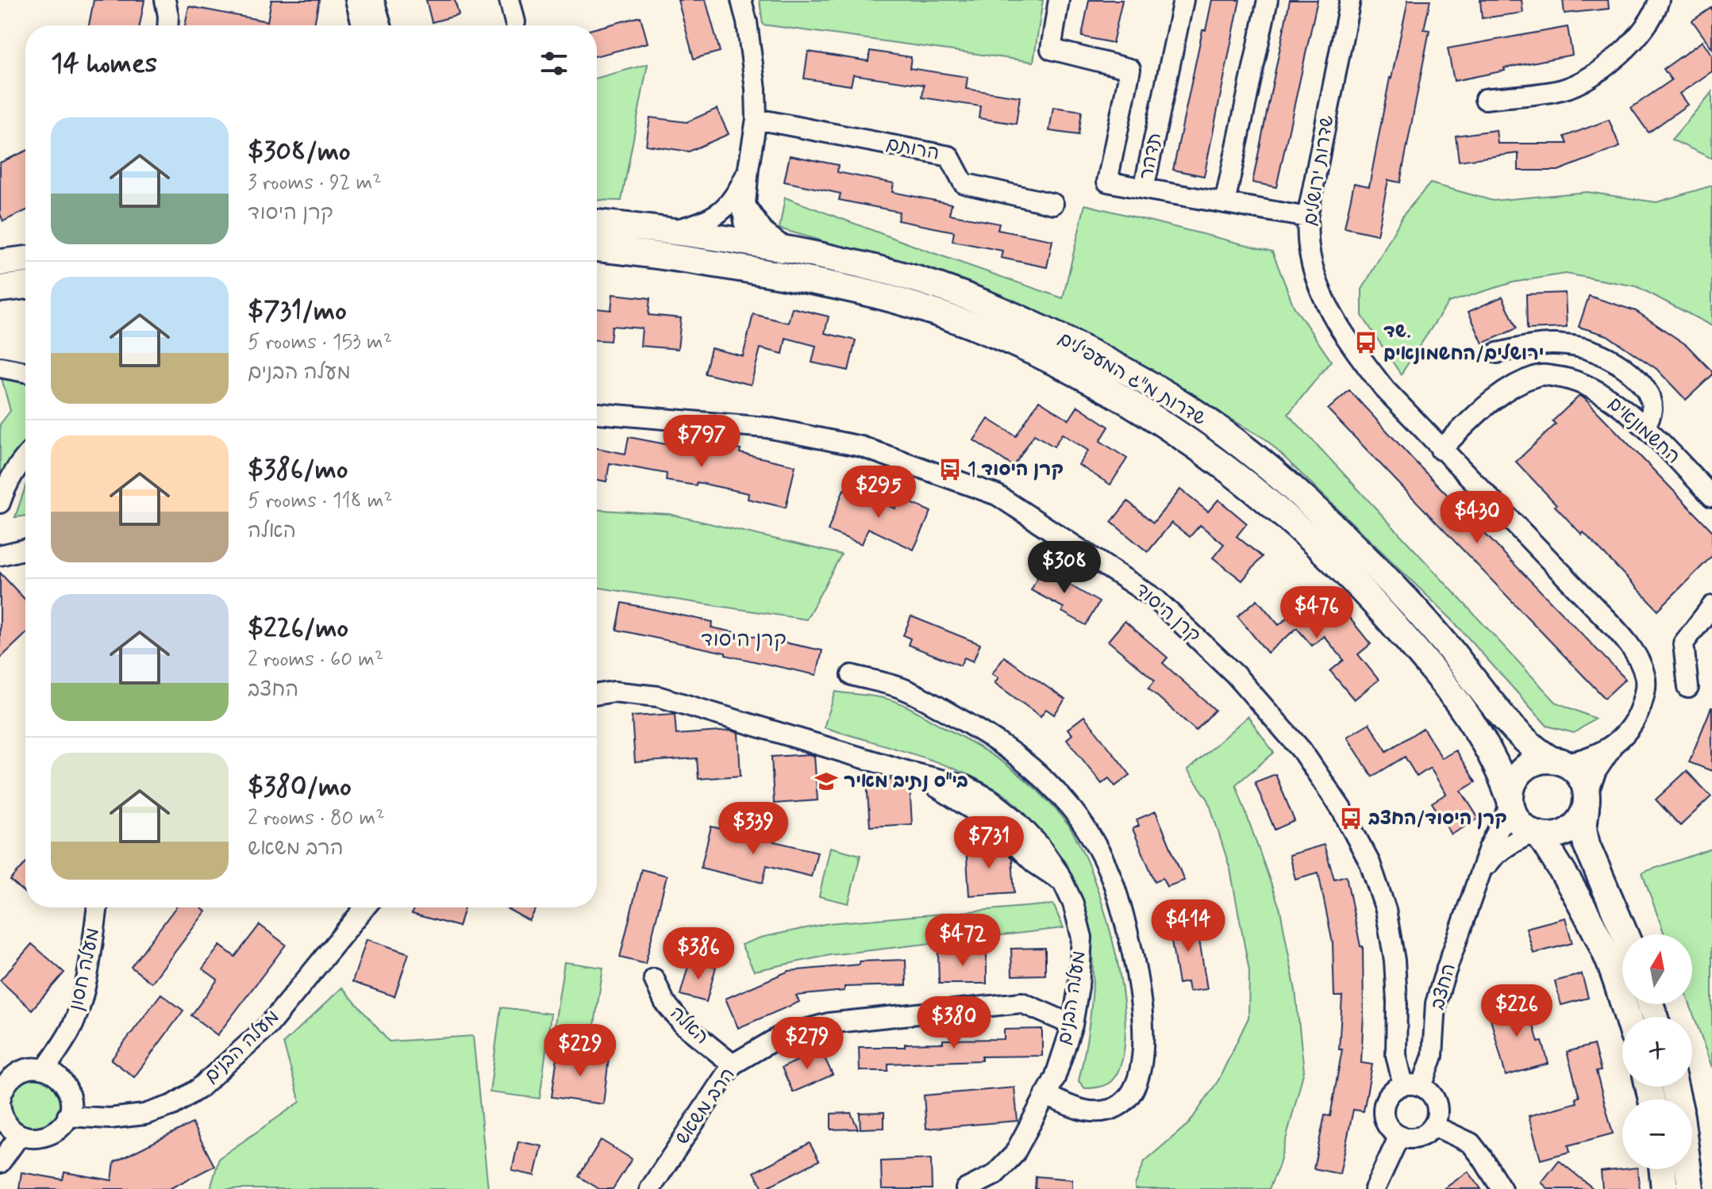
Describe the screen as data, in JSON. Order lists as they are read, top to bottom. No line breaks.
{"streets":{"main road":["שדרות מ\"ג המעפילים"],"street":["הרותם","תדהר","שדרות ירושלים","החשמונאים","קרן היסוד","מעלה חסון","החצב","מעלה הבנים","האלה","הרב משאש"]},"crossings":[["תדהר","שדרות ירושלים"],["שדרות ירושלים","שדרות מ\"ג המעפילים"],["שדרות ירושלים","החשמונאים"],["שדרות ירושלים","החצב"],["שדרות מ\"ג המעפילים","החצב"],["קרן היסוד","החצב"],["מעלה חסון","מעלה הבנים"],["מעלה הבנים","הרב משאש"],["האלה","הרב משאש"]],"districts":["קרן היסוד"],"places":{"bus stop":["שד. ירושלים/החשמונאים","קרן היסוד 1","קרן היסוד/החצב"],"school or university":["בי\"ס נתיב מאיר"]},"north":"top","page":{"heading":"14 homes","list":[{"name":"$308/mo","note":"3 rooms · 92 m² · קרן היסוד"},{"name":"$731/mo","note":"5 rooms · 153 m² · מעלה הבנים"},{"name":"$386/mo","note":"5 rooms · 118 m² · האלה"},{"name":"$226/mo","note":"2 rooms · 60 m² · החצב"},{"name":"$380/mo","note":"2 rooms · 80 m² · הרב משאש"}],"price":["$797","$295","$430","$308","$476","$339","$731","$414","$472","$386","$226","$380","$279","$229"],"map_buttons":["+","−"]}}
